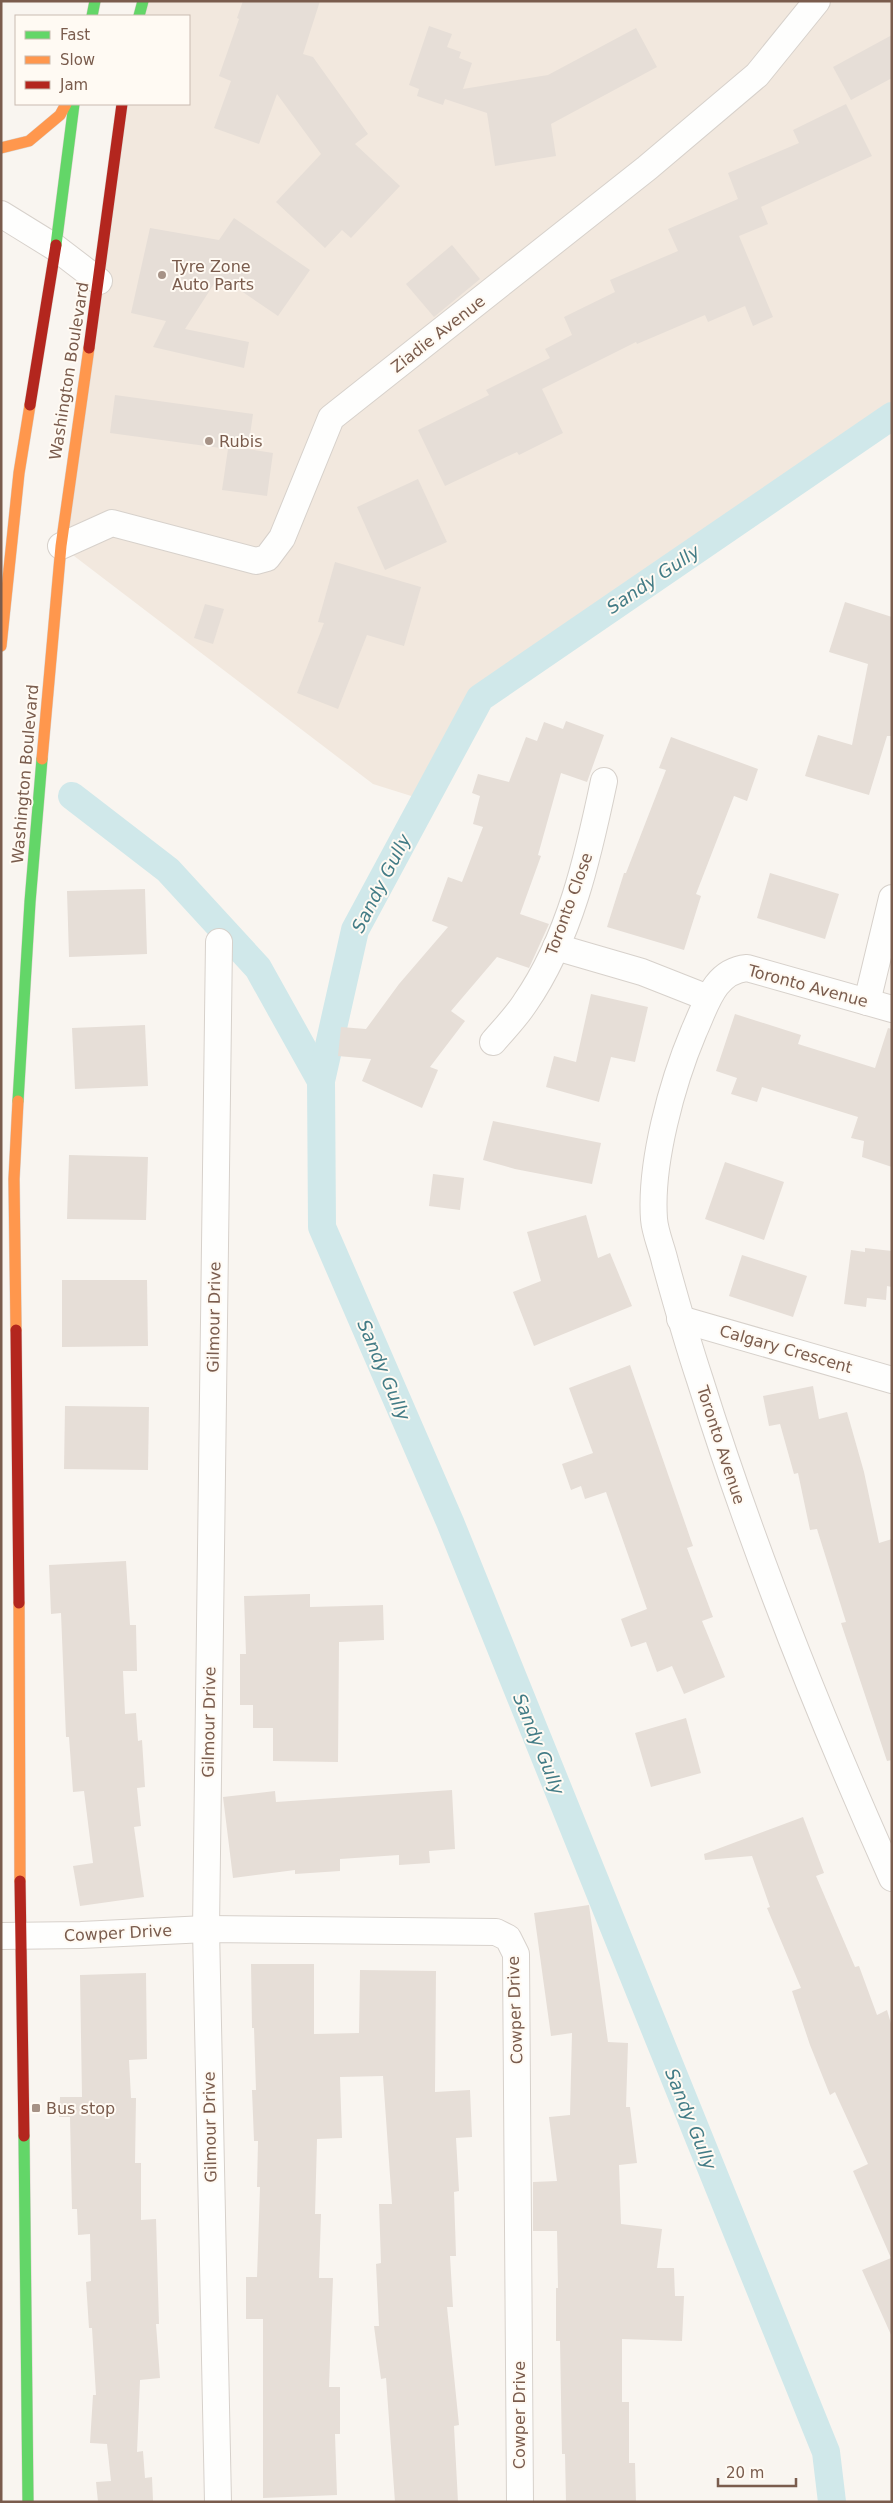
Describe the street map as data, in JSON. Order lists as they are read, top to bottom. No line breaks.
{"streets":{"highway":["Washington Boulevard"],"street":["Ziadie Avenue","Toronto Close","Toronto Avenue","Gilmour Drive","Calgary Crescent","Cowper Drive"]},"crossings":[["Ziadie Avenue","Washington Boulevard"],["Washington Boulevard","Cowper Drive"],["Toronto Avenue","Calgary Crescent"],["Gilmour Drive","Cowper Drive"]],"water":["Sandy Gully"],"places":{"other":["Tyre Zone Auto Parts","Rubis"],"transit":["Bus stop"]},"legend":["Fast","Slow","Jam"],"scale_bar":"20 m"}
